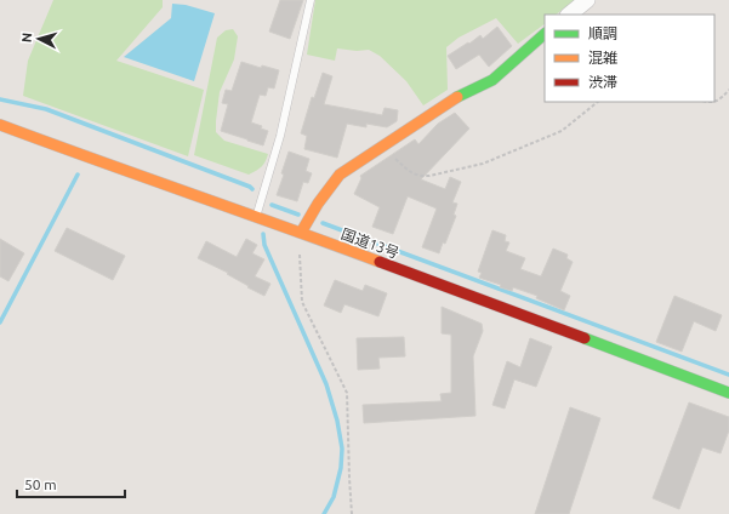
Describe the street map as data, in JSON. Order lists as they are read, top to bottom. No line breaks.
{"streets":{"main road":["国道13号"]},"legend":["順調","混雑","渋滞"],"scale_bar":"50 m","north":"left"}
